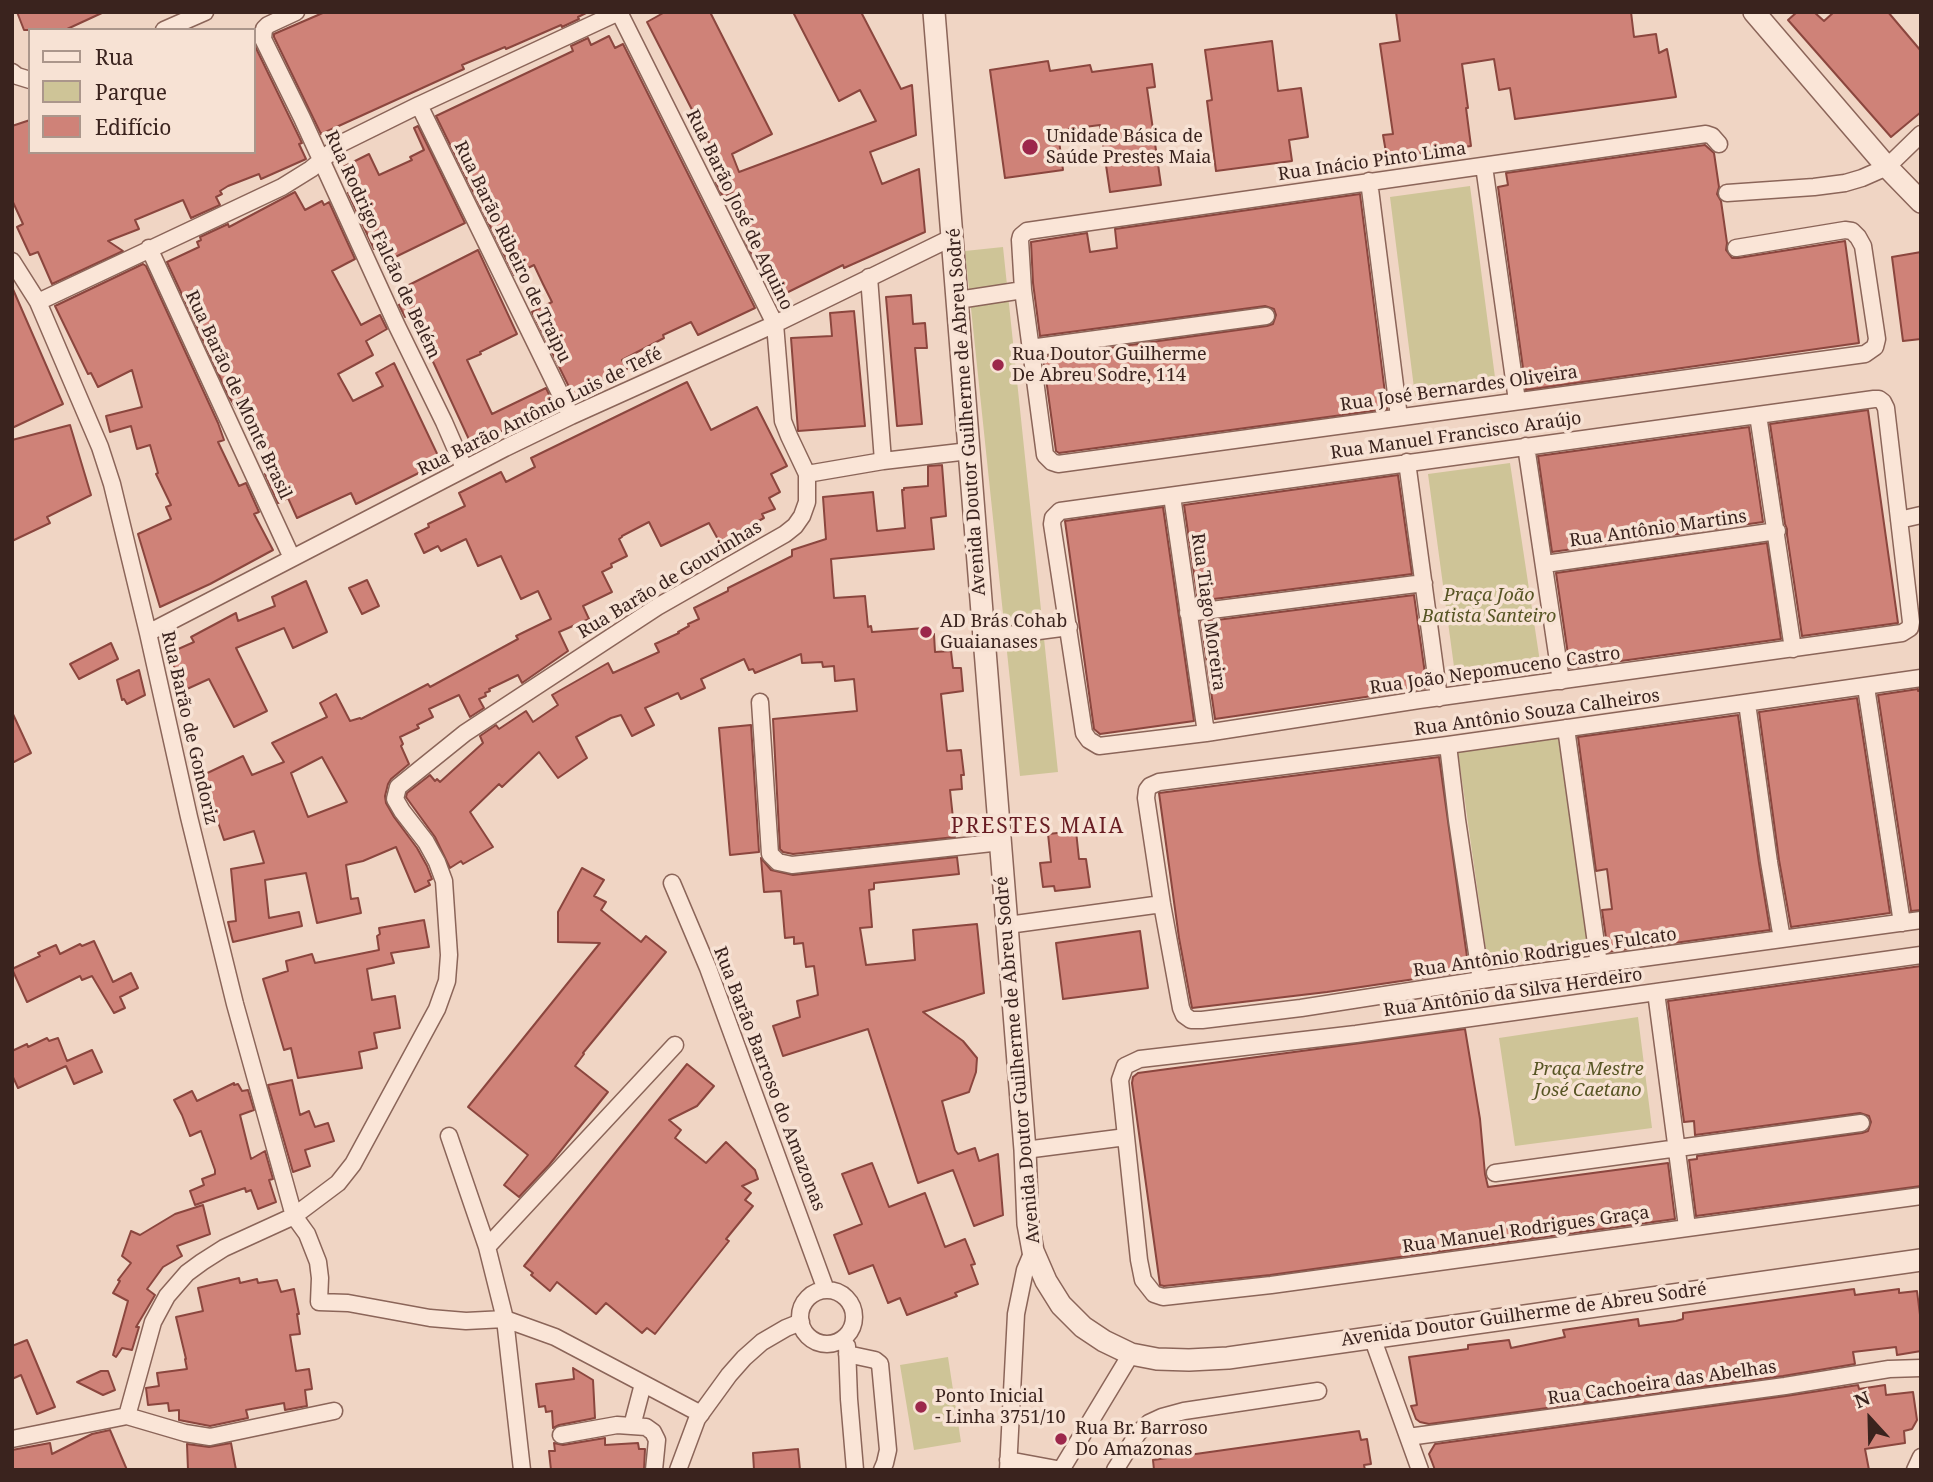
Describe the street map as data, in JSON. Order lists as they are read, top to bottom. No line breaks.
{"streets":{"street":["Rua Inácio Pinto Lima","Rua Barão José de Aquino","Rua Rodrigo Falcão de Belém","Rua Barão Ribeiro de Traipu","Rua José Bernardes Oliveira","Rua Barão de Monte Brasil","Rua Barão Antônio Luis de Tefé","Avenida Doutor Guilherme de Abreu Sodré","Rua Manuel Francisco Araújo","Rua Antônio Martins","Rua Barão de Gouvinhas","Rua Tiago Moreira","Rua João Nepomuceno Castro","Rua Antônio Souza Calheiros","Rua Barão de Gondoriz","Rua Antônio Rodrigues Fulcato","Rua Antônio da Silva Herdeiro","Rua Barão Barroso do Amazonas","Rua Manuel Rodrigues Graça","Rua Cachoeira das Abelhas"]},"crossings":[["Rua Barão José de Aquino","Rua Barão Antônio Luis de Tefé"],["Rua Barão José de Aquino","Rua Barão de Gouvinhas"],["Rua Rodrigo Falcão de Belém","Rua Barão Antônio Luis de Tefé"],["Rua Barão Ribeiro de Traipu","Rua Barão Antônio Luis de Tefé"],["Rua Barão de Monte Brasil","Rua Barão Antônio Luis de Tefé"],["Rua Barão Antônio Luis de Tefé","Avenida Doutor Guilherme de Abreu Sodré"],["Rua Barão Antônio Luis de Tefé","Rua Barão de Gondoriz"],["Rua Manuel Francisco Araújo","Rua Tiago Moreira"],["Rua Manuel Francisco Araújo","Rua João Nepomuceno Castro"],["Rua Barão de Gouvinhas","Rua Barão de Gondoriz"],["Rua Tiago Moreira","Rua João Nepomuceno Castro"],["Rua Antônio Souza Calheiros","Rua Antônio Rodrigues Fulcato"],["Rua Antônio da Silva Herdeiro","Rua Manuel Rodrigues Graça"]],"districts":["PRESTES MAIA"],"parks":["Praça João Batista Santeiro","Praça Mestre José Caetano"],"places":["Unidade Básica de Saúde Prestes Maia","Rua Doutor Guilherme De Abreu Sodre, 114","AD Brás Cohab Guaianases","Ponto Inicial - Linha 3751/10","Rua Br. Barroso Do Amazonas"],"legend":["Rua","Parque","Edifício"],"north":"top"}
